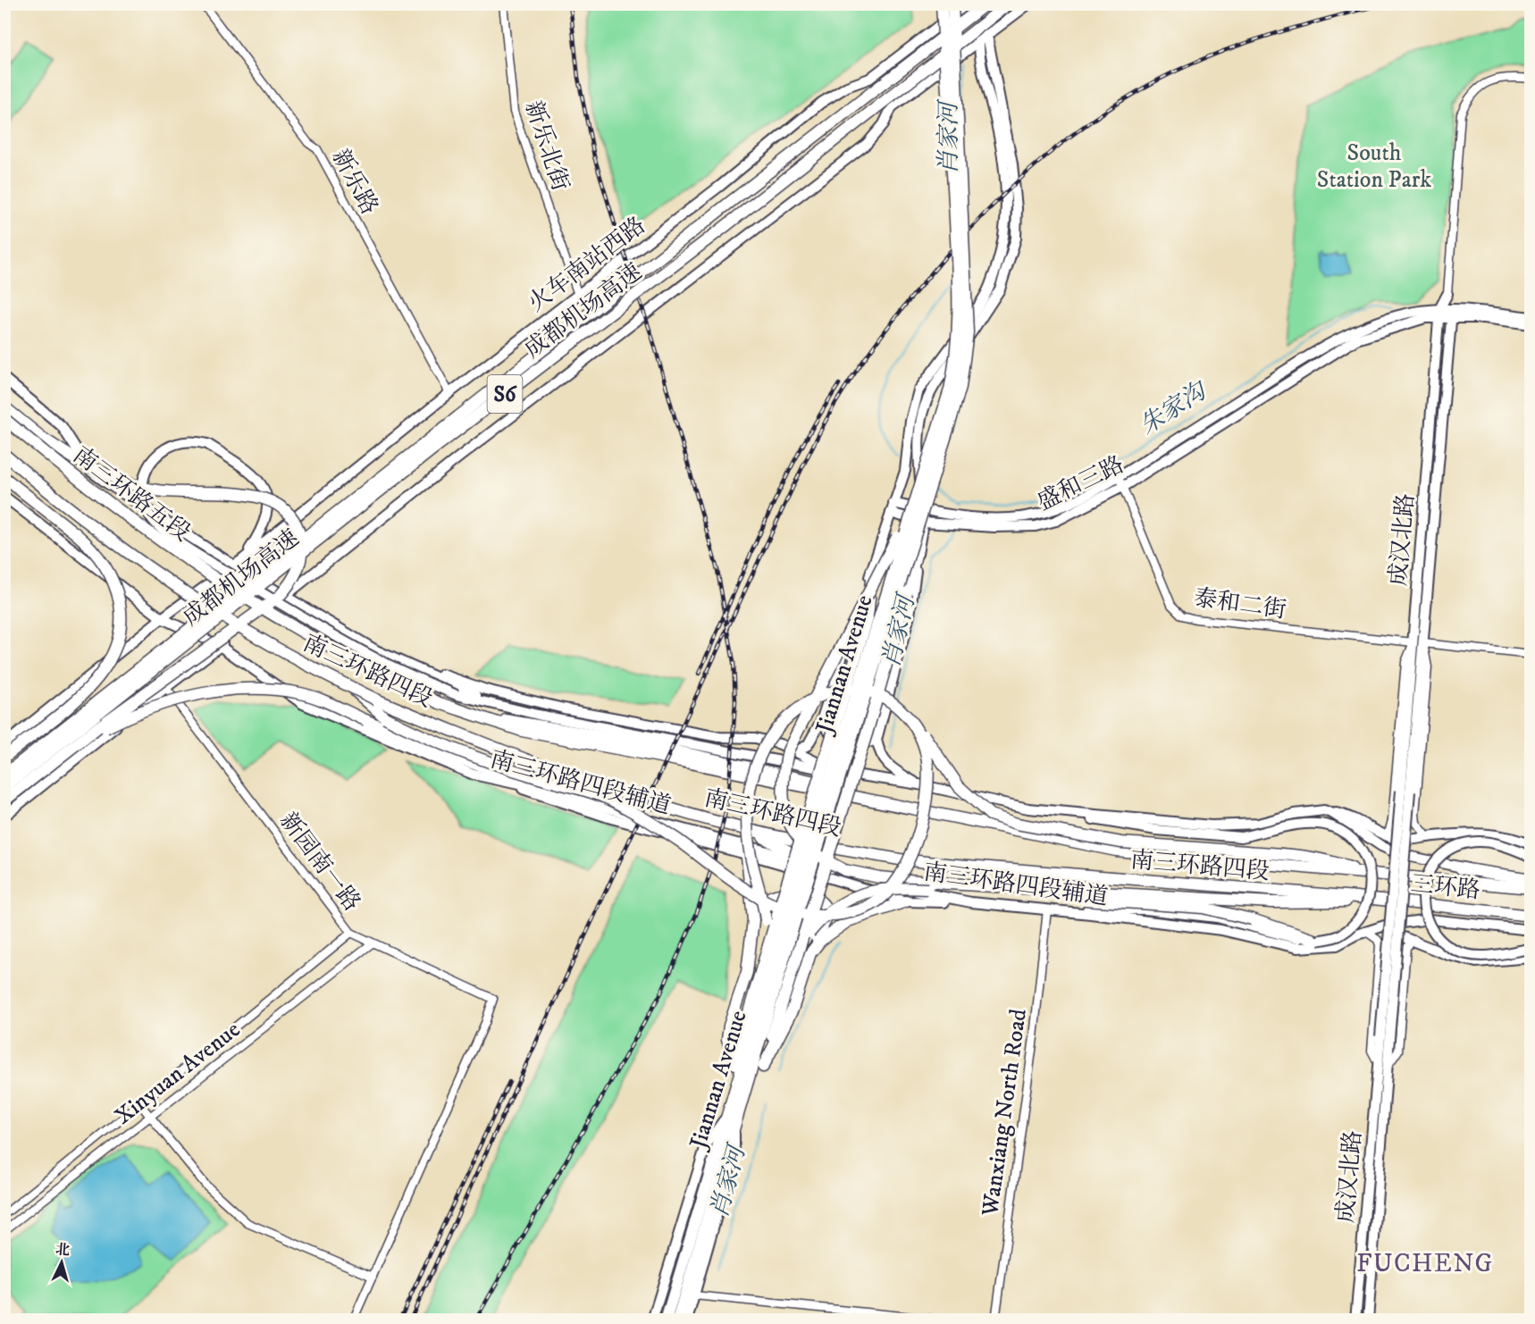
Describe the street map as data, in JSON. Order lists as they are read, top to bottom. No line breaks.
{"streets":{"highway":["成都机场高速","S6","南三环路五段","Jiannan Avenue","南三环路四段","三环路"],"main road":["火车南站西路","盛和三路","成汉北路","南三环路四段辅道"],"street":["新乐北街","新乐路","泰和二街","新园南一路","Xinyuan Avenue","Wanxiang North Road"]},"crossings":[["新乐北街","火车南站西路"],["新乐路","火车南站西路"],["火车南站西路","南三环路四段辅道"],["盛和三路","成汉北路"],["盛和三路","泰和二街"],["南三环路五段","南三环路四段"],["成汉北路","泰和二街"],["南三环路四段","三环路"],["南三环路四段辅道","Wanxiang North Road"],["新园南一路","Xinyuan Avenue"]],"districts":["FUCHENG"],"water":["肖家河","朱家沟"],"parks":["South Station Park"],"north":"top"}
